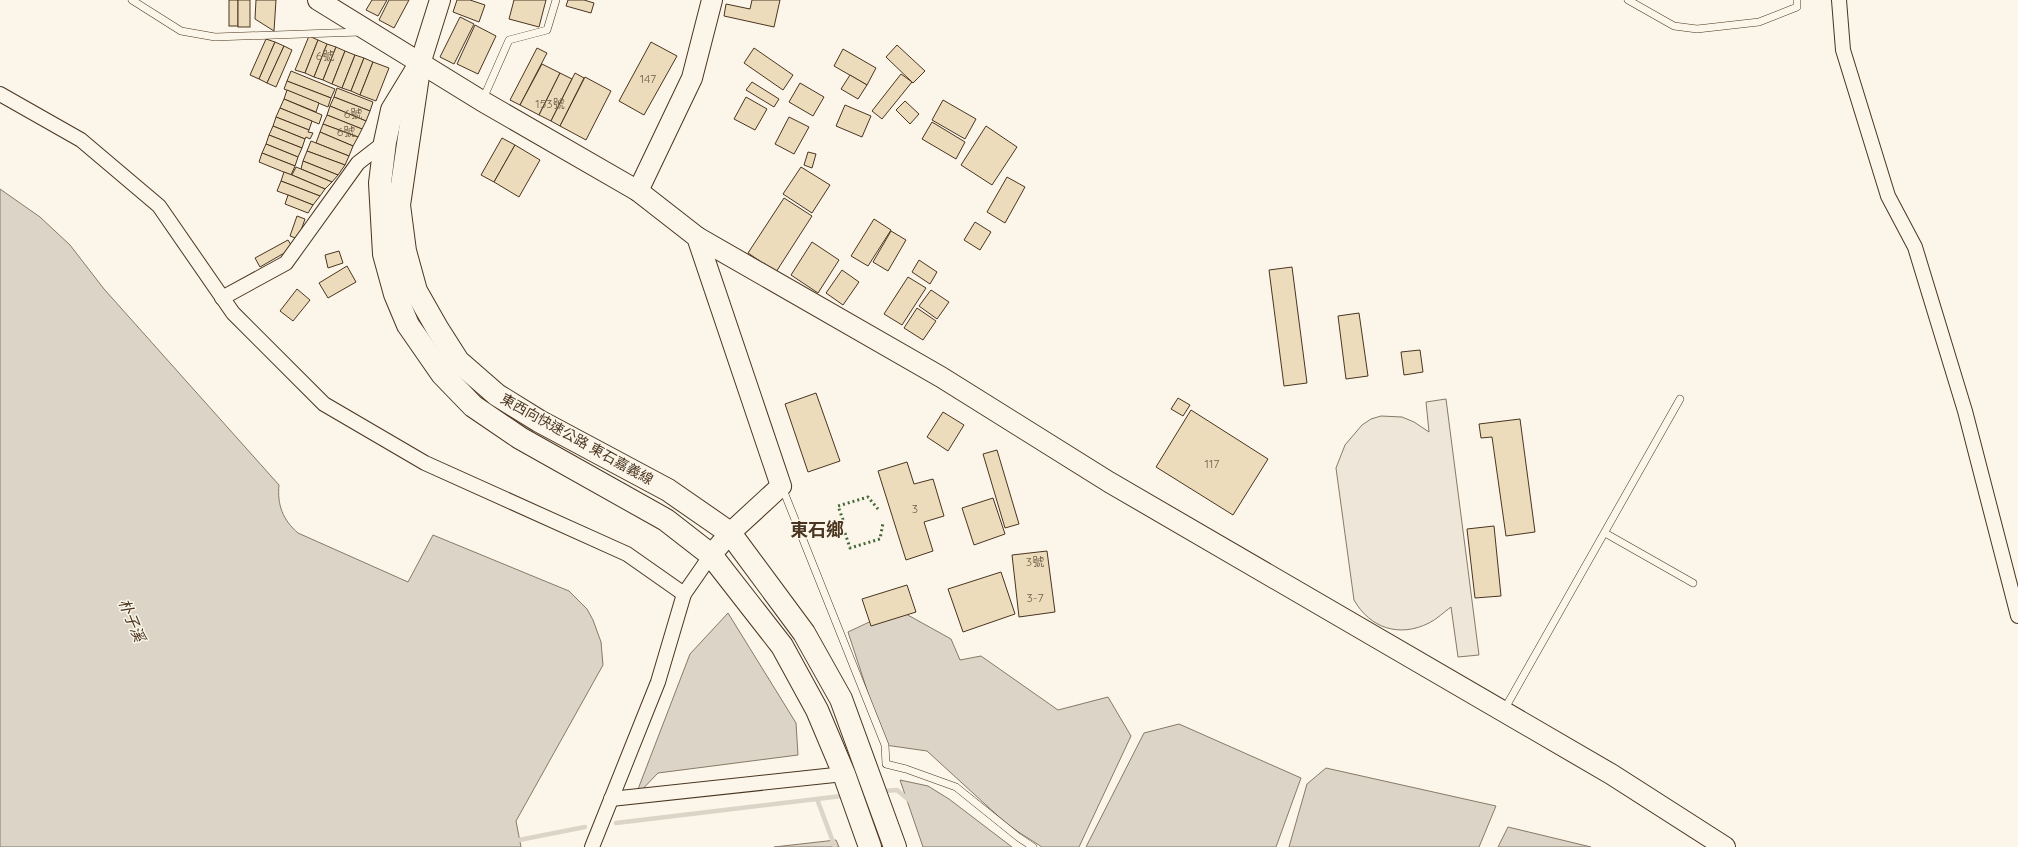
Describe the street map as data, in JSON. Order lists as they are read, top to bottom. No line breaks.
{"streets":{"main road":["東西向快速公路 東石嘉義線"]},"districts":["東石鄉"],"water":["朴子溪"],"house_numbers":["6號","147","153號","6號","6號","117","3","3號","3-7"]}
